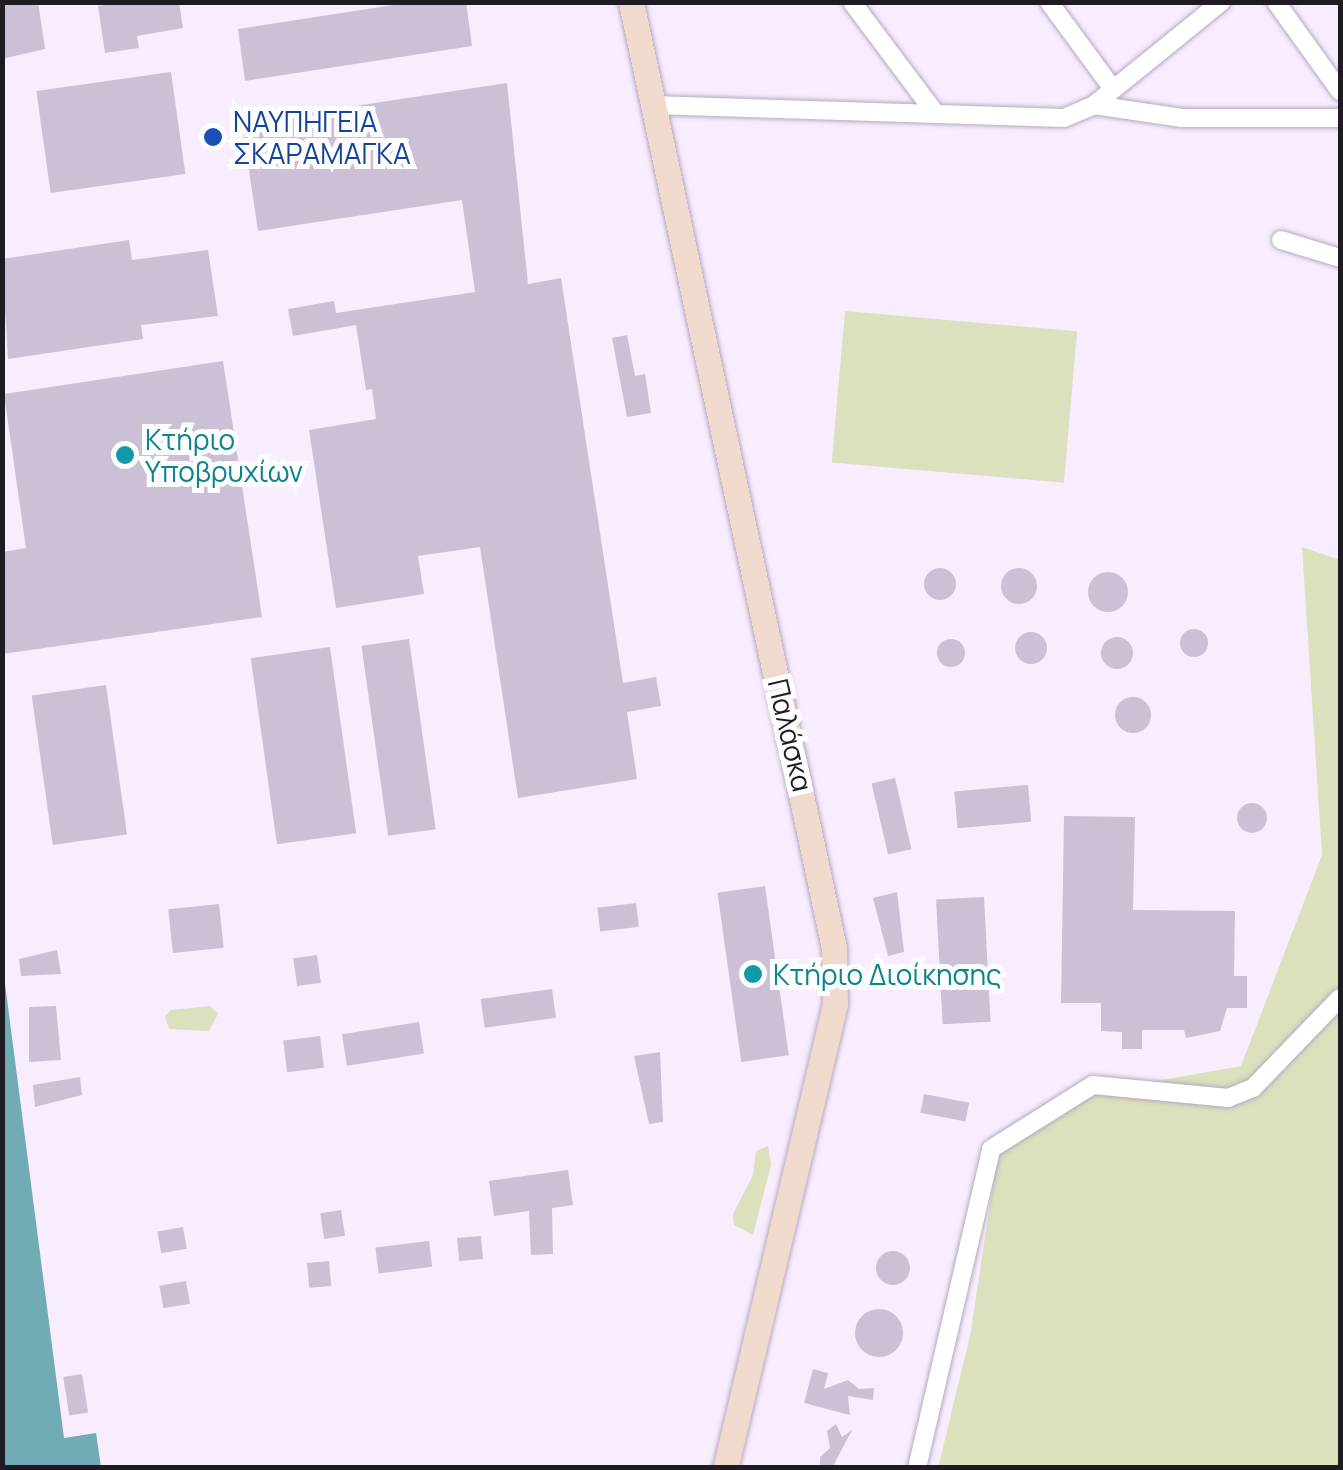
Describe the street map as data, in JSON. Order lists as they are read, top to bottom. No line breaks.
{"streets":{"street":["Παλάσκα"]},"places":["ΝΑΥΠΗΓΕΙΑ ΣΚΑΡΑΜΑΓΚΑ","Κτήριο Υποβρυχίων","Κτήριο Διοίκησης"]}
